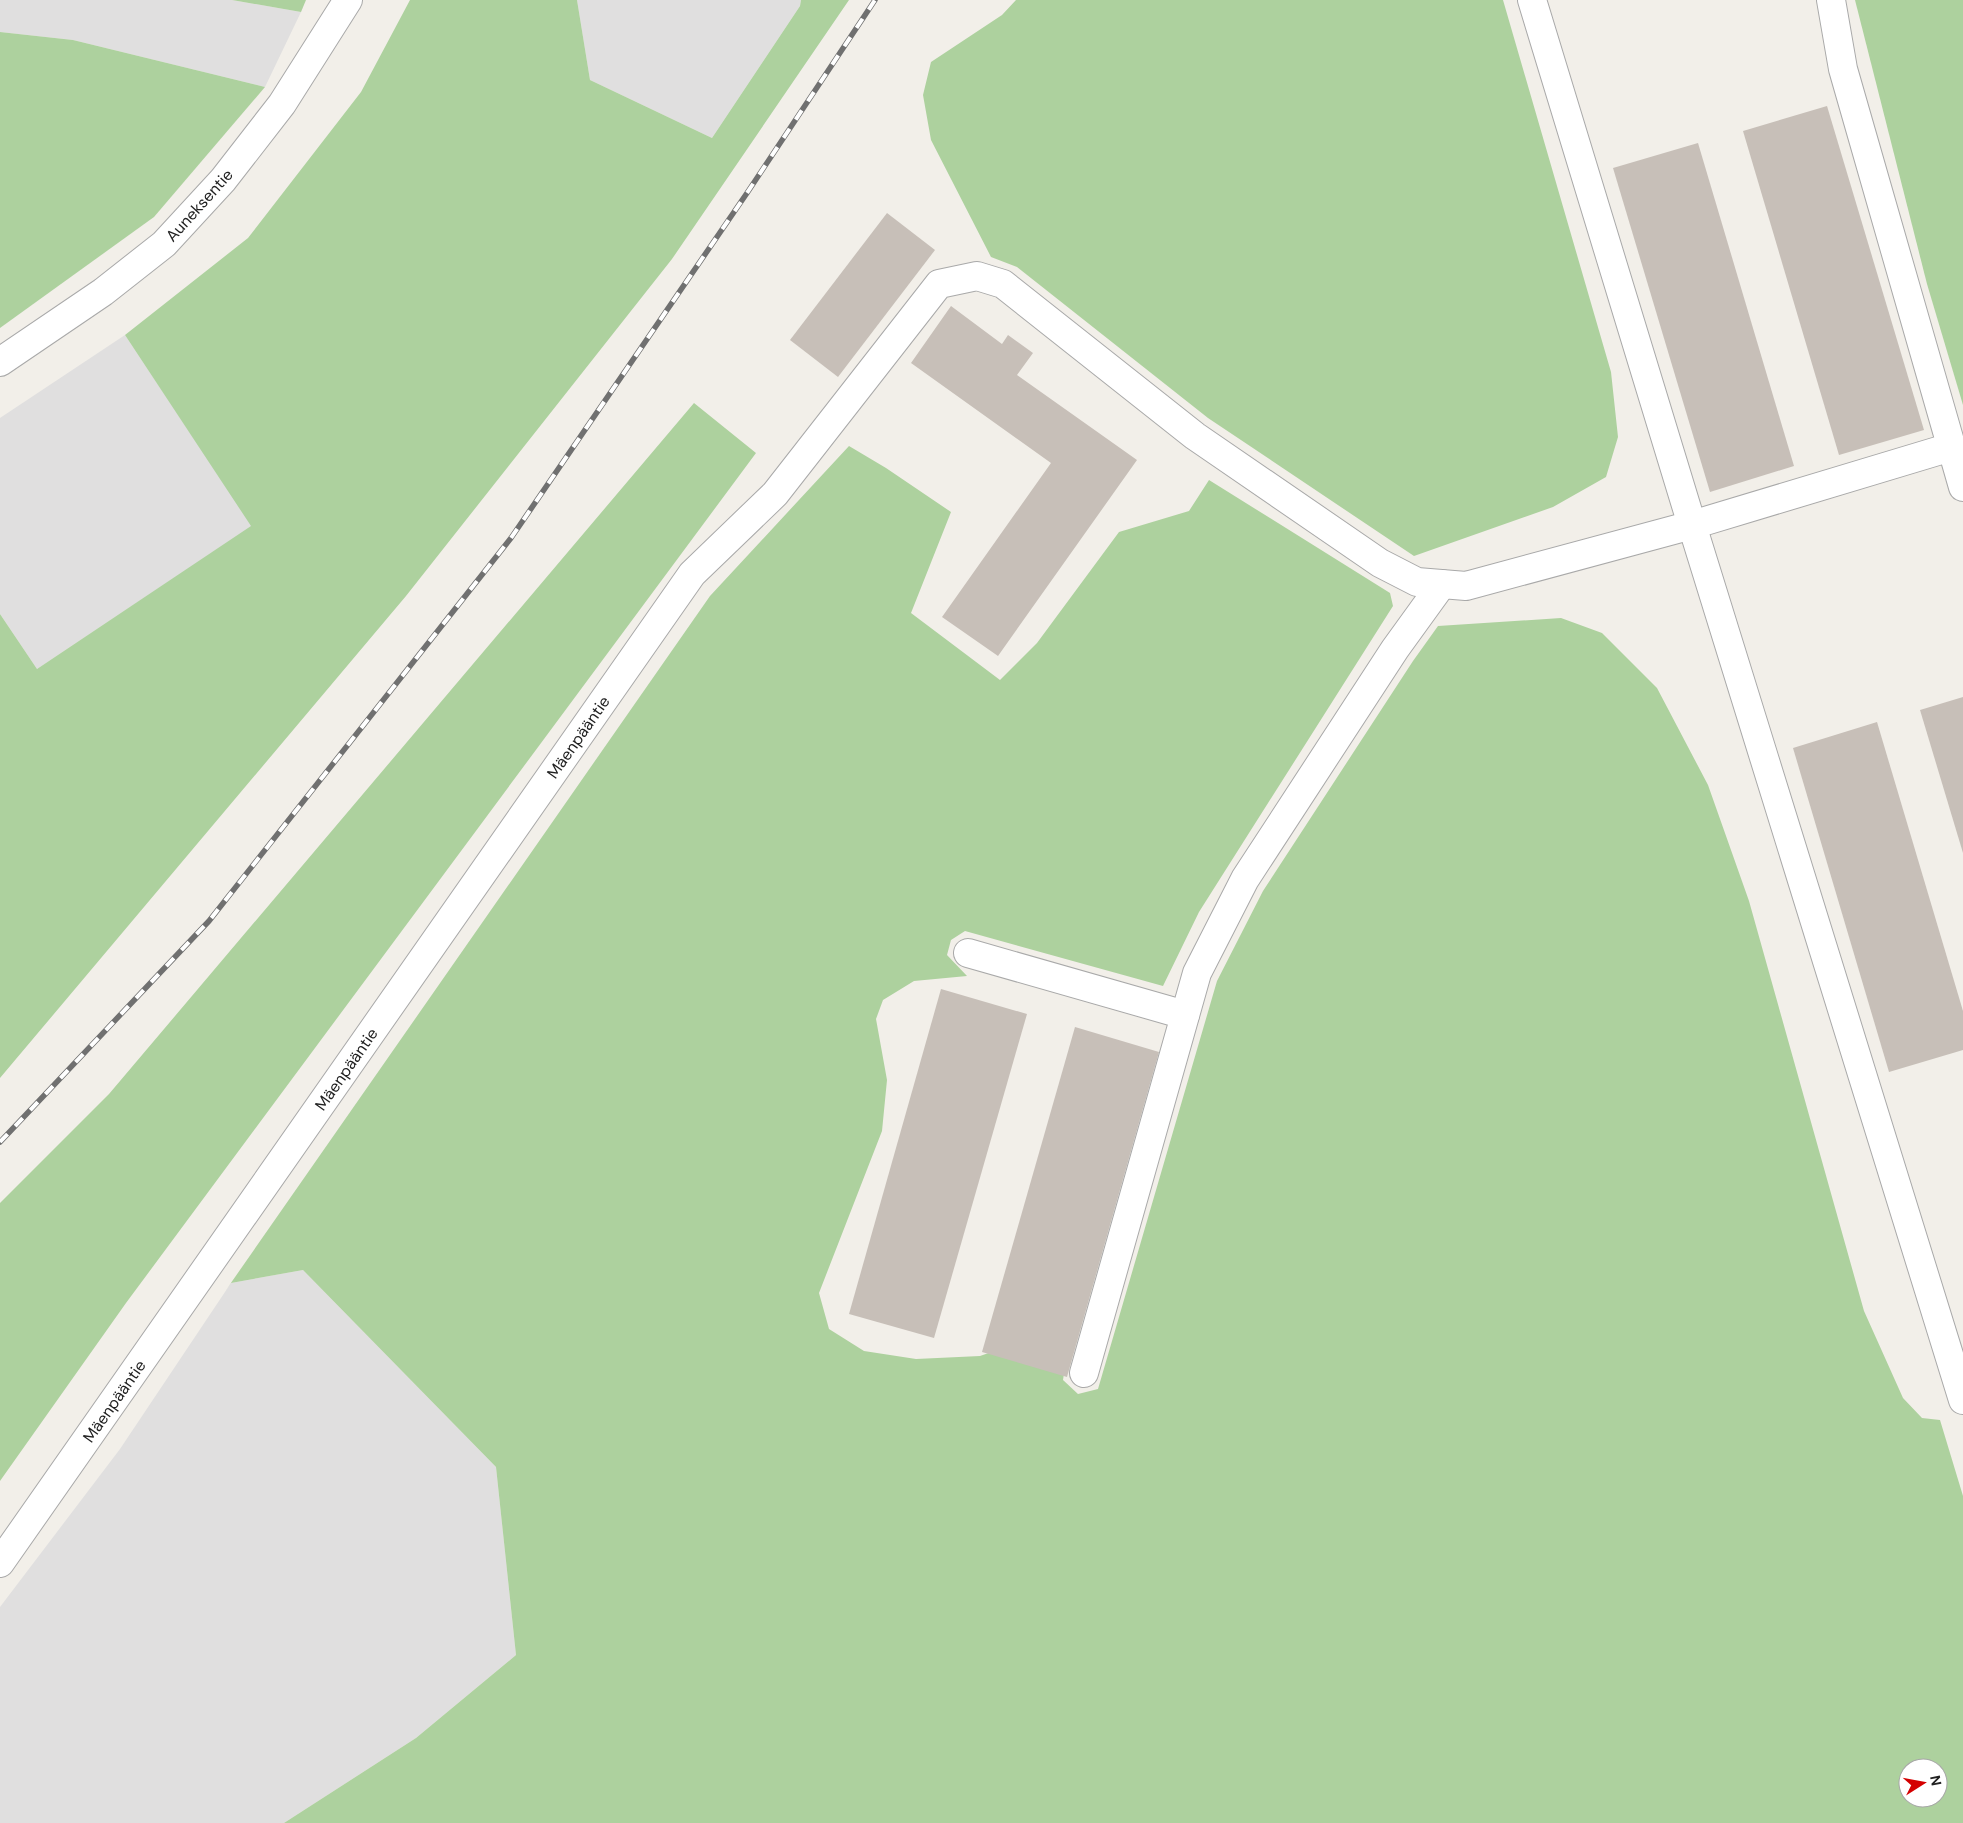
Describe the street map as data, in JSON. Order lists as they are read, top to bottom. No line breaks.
{"streets":{"street":["Auneksentie","Mäenpääntie"]},"north":"right"}
